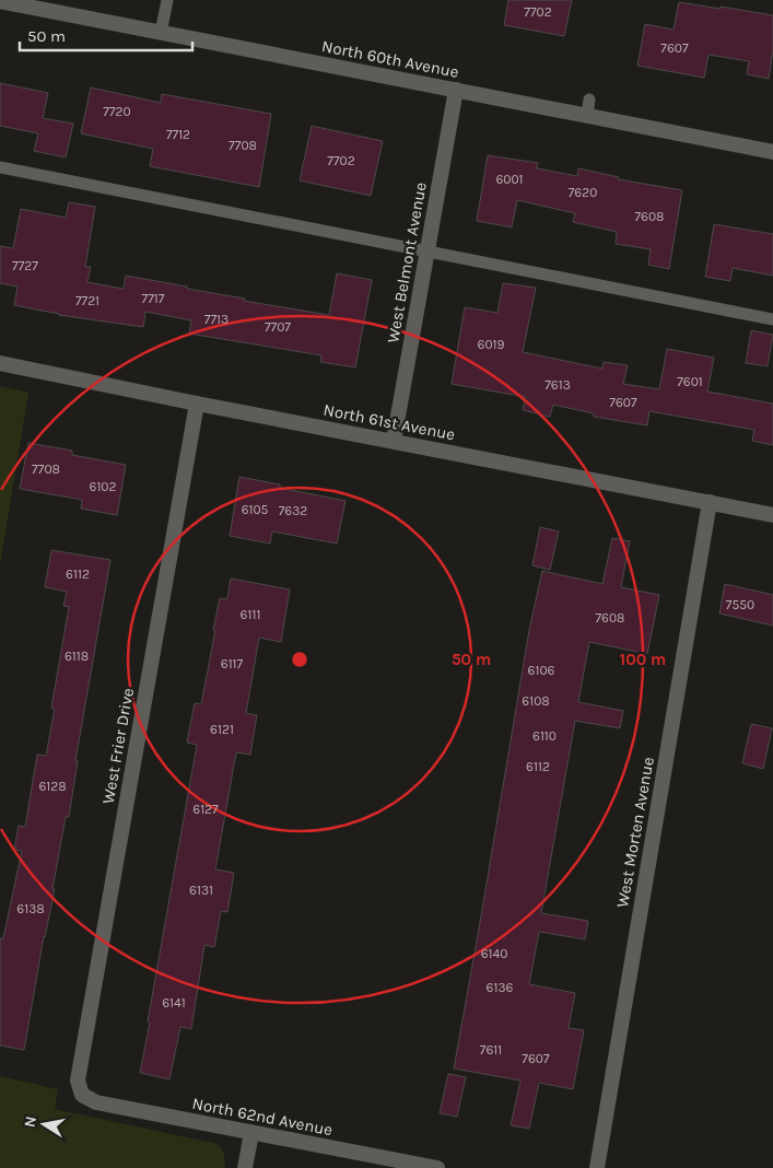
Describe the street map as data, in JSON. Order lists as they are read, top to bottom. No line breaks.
{"streets":{"street":["North 60th Avenue","West Belmont Avenue","North 61st Avenue","West Frier Drive","West Morten Avenue","North 62nd Avenue"]},"crossings":[["North 60th Avenue","West Belmont Avenue"],["West Belmont Avenue","North 61st Avenue"],["North 61st Avenue","West Frier Drive"],["North 61st Avenue","West Morten Avenue"],["West Frier Drive","North 62nd Avenue"]],"house_numbers":["7702","7607","7720","7712","7708","7702","6001","7620","7608","7727","7717","7721","7713","7707","6019","7601","7613","7607","7708","6102","6105","7632","6112","7550","6111","7608","6118","6117","6106","6108","6121","6110","6112","6128","6127","6131","6138","6140","6136","6141","7611","7607"],"scale_bar":"50 m","north":"left","rings":["50 m","100 m"]}
